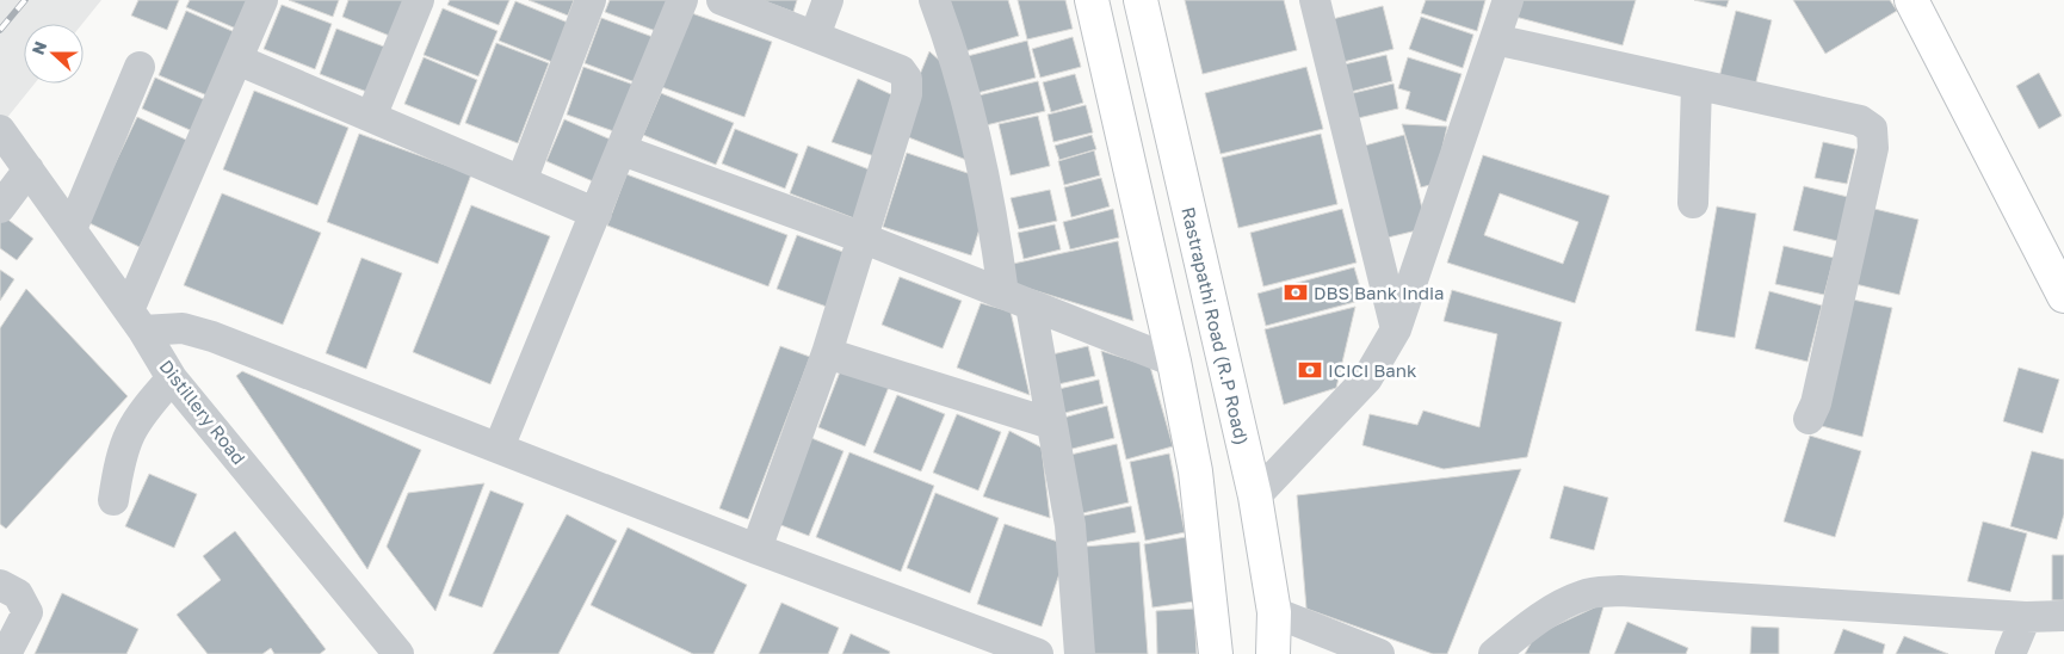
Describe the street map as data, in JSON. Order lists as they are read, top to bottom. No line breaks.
{"streets":{"main road":["Rastrapathi Road (R.P Road)"],"street":["Distillery Road"]},"places":{"bank":["DBS Bank India","ICICI Bank"]},"north":"left"}
